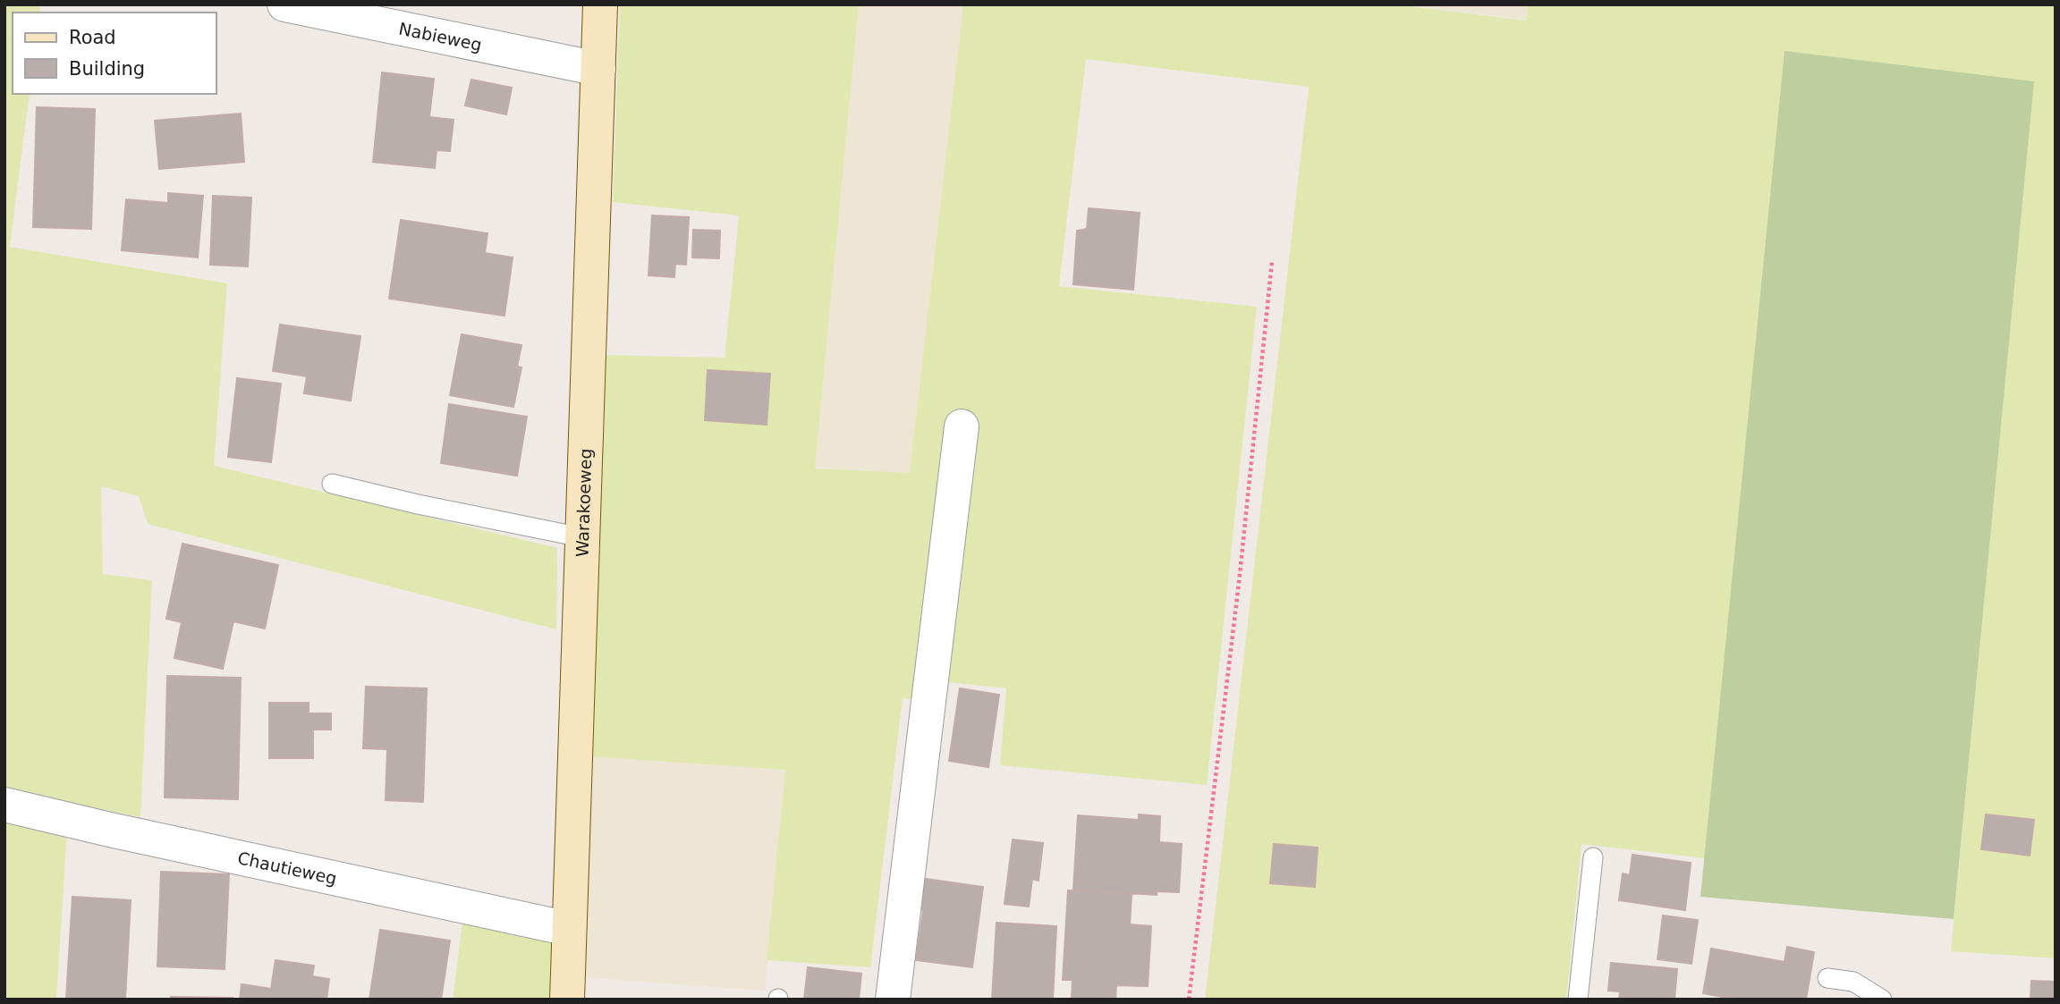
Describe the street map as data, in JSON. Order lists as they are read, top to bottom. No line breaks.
{"streets":{"street":["Nabieweg","Warakoeweg","Chautieweg"]},"crossings":[["Nabieweg","Warakoeweg"],["Warakoeweg","Chautieweg"]],"legend":["Road","Building"]}
